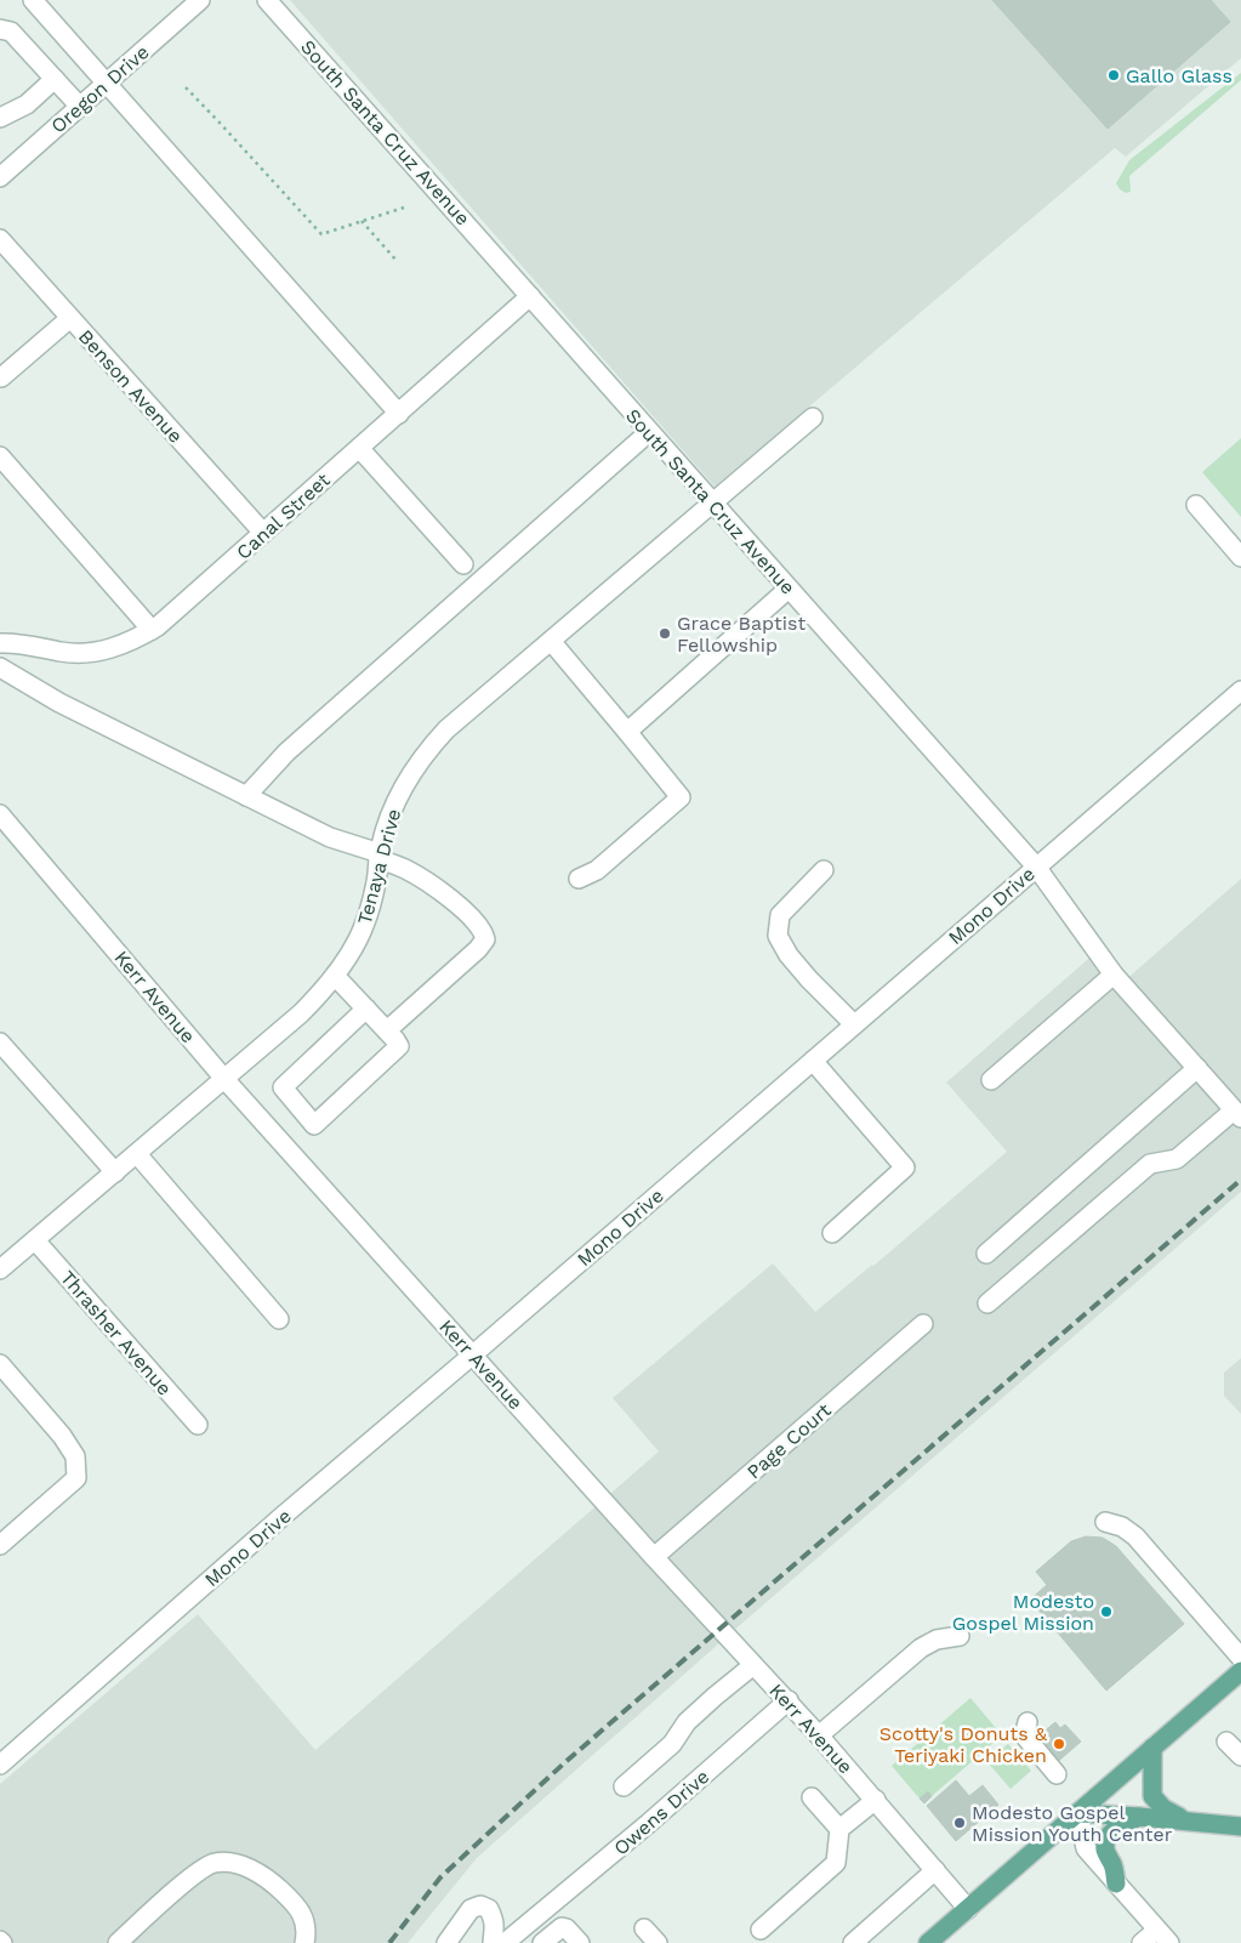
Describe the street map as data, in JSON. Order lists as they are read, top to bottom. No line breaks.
{"streets":{"street":["Oregon Drive","South Santa Cruz Avenue","Benson Avenue","Canal Street","Tenaya Drive","Mono Drive","Kerr Avenue","Thrasher Avenue","Page Court","Owens Drive"]},"crossings":[["South Santa Cruz Avenue","Canal Street"],["South Santa Cruz Avenue","Tenaya Drive"],["South Santa Cruz Avenue","Mono Drive"],["Benson Avenue","Canal Street"],["Tenaya Drive","Kerr Avenue"],["Tenaya Drive","Thrasher Avenue"],["Mono Drive","Kerr Avenue"],["Kerr Avenue","Page Court"],["Kerr Avenue","Owens Drive"]],"places":["Gallo Glass","Grace Baptist Fellowship","Modesto Gospel Mission","Scotty's Donuts & Teriyaki Chicken","Modesto Gospel Mission Youth Center"]}
